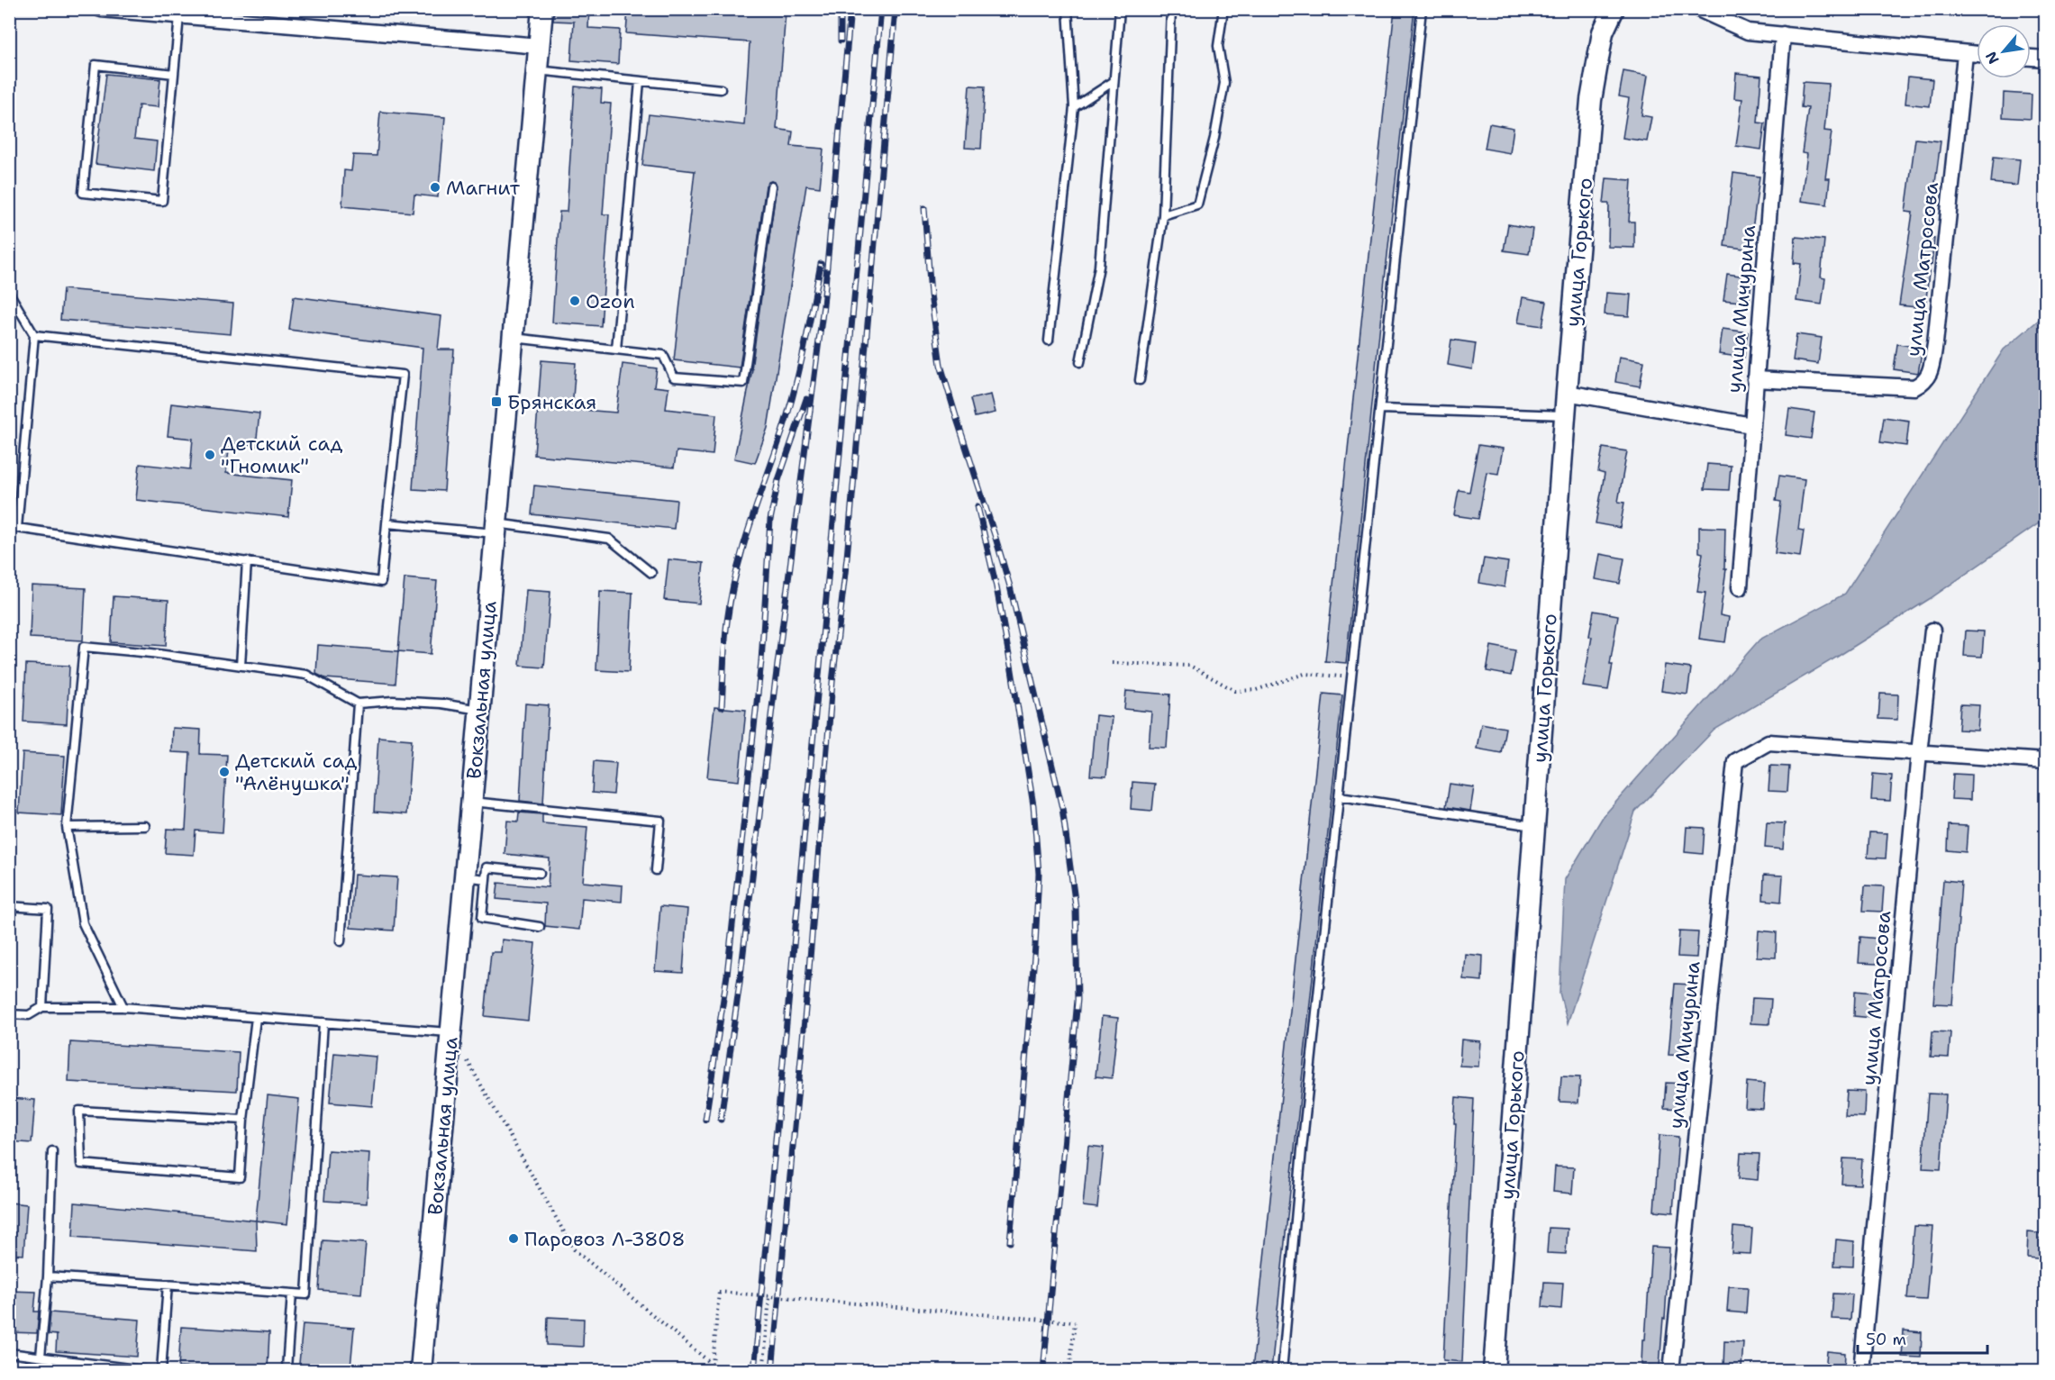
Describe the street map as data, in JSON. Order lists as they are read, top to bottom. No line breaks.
{"streets":{"main road":["улица Горького","Вокзальная улица"],"street":["улица Матросова","улица Мичурина"]},"crossings":[["улица Матросова","улица Мичурина"]],"places":{"other":["Магнит","Ozon","Детский сад \"Гномик\"","Детский сад \"Алёнушка\"","Паровоз Л-3808"],"transit":["Брянская"]},"scale_bar":"50 m","north":"bottom left"}
